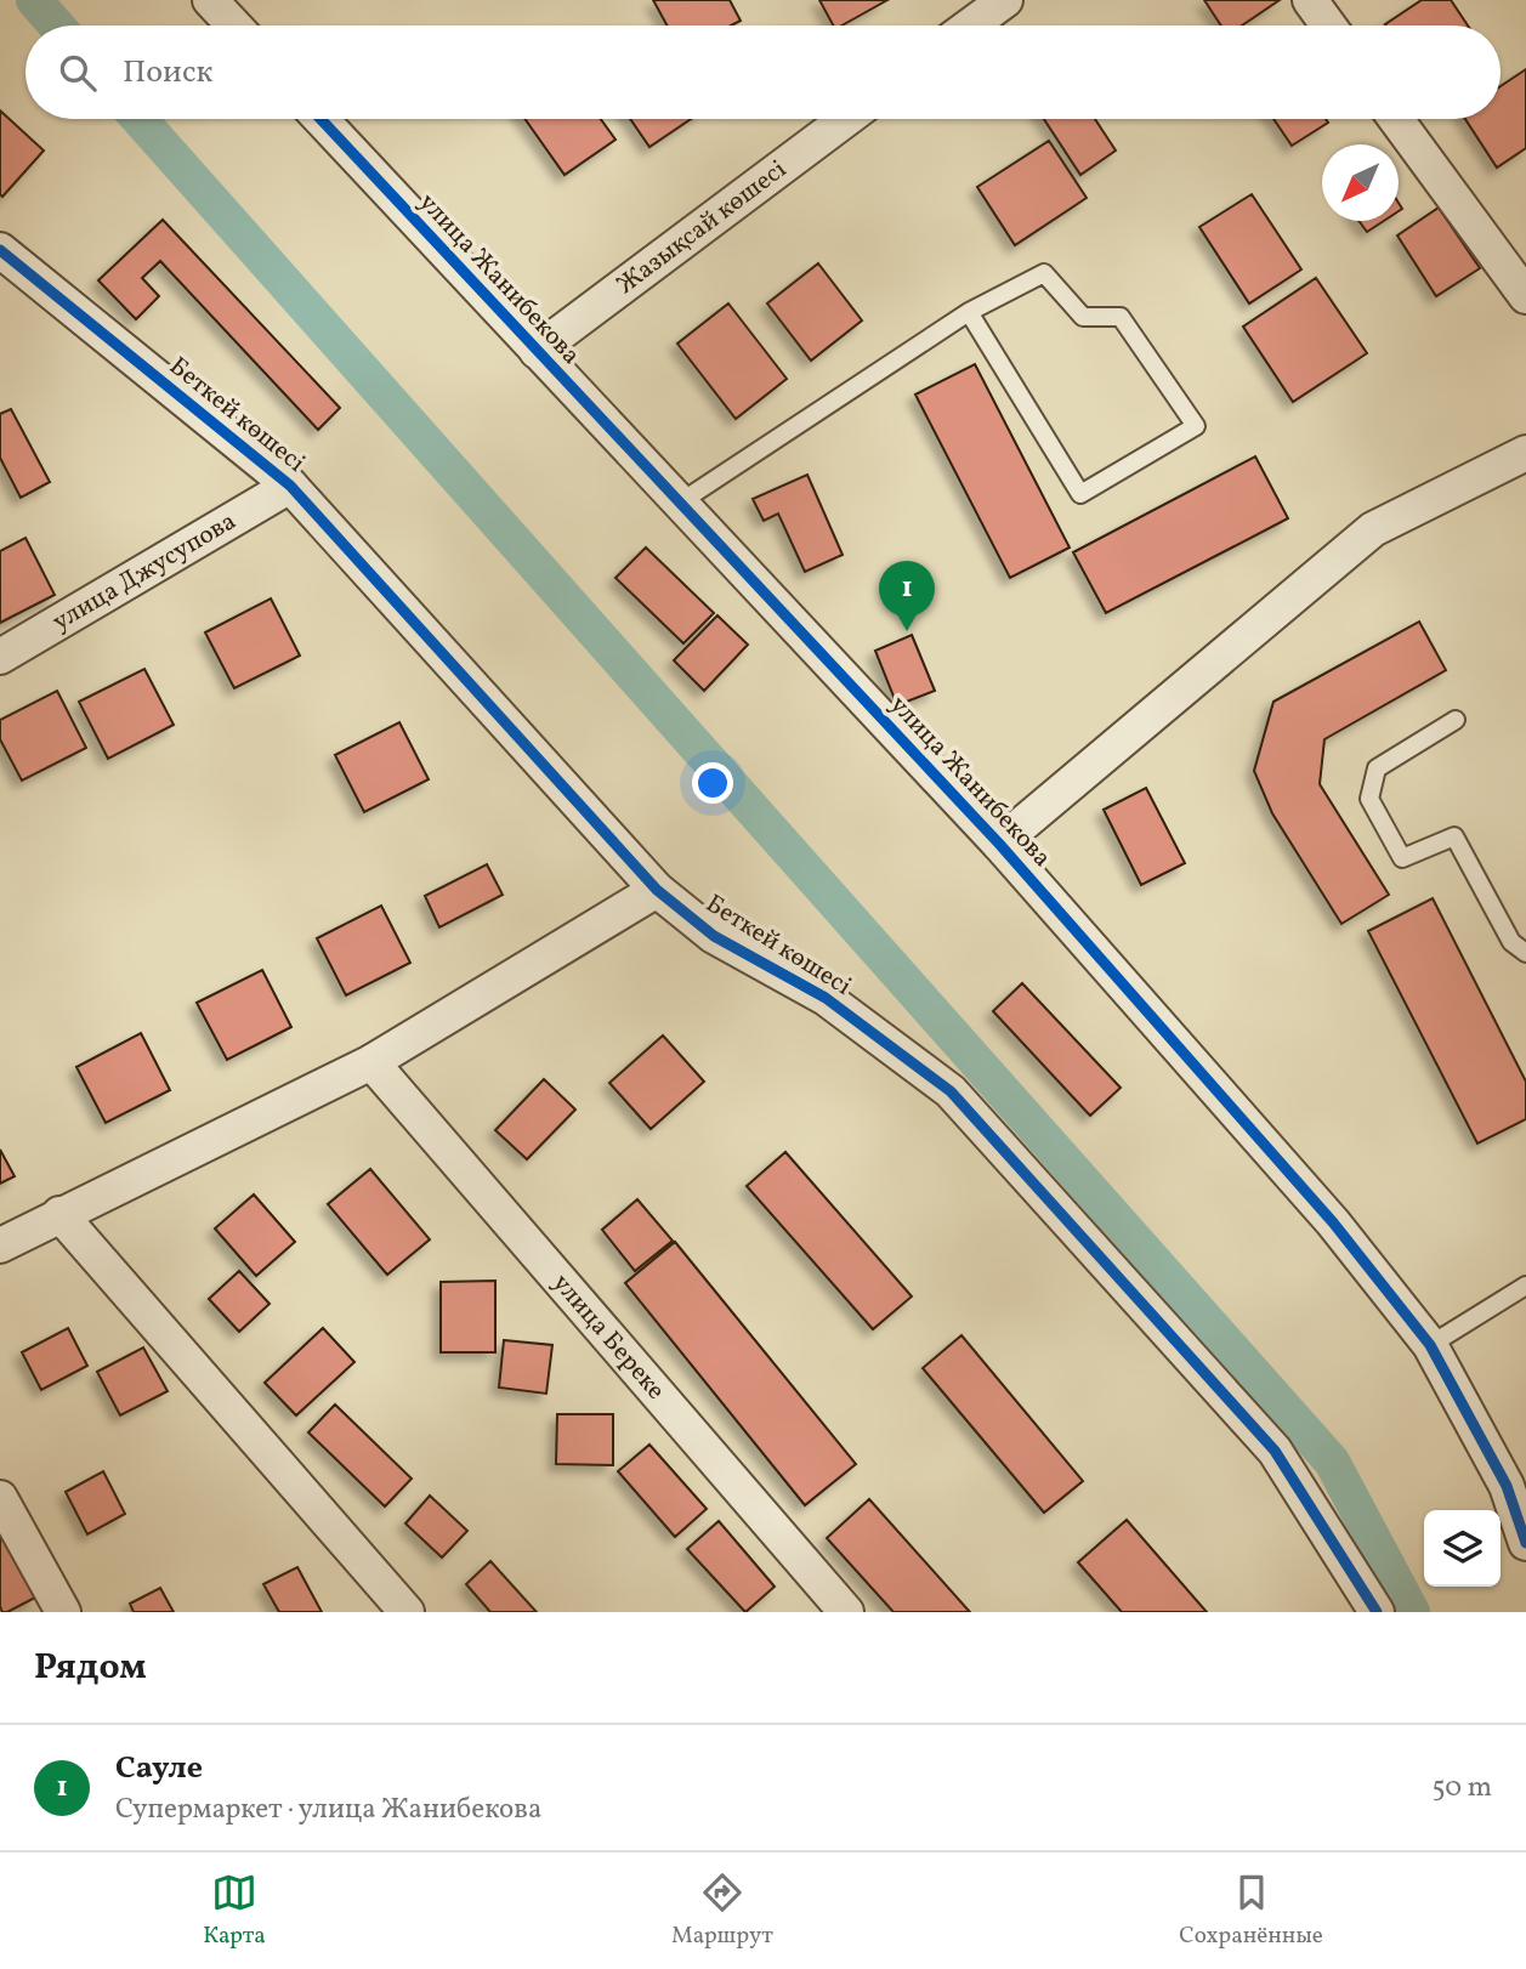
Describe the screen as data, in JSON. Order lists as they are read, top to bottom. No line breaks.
{"streets":{"street":["Жазықсай көшесі","улица Жанибекова","Беткей көшесі","улица Джусупова","улица Береке"]},"crossings":[["Жазықсай көшесі","улица Жанибекова"],["Беткей көшесі","улица Джусупова"]],"north":"bottom left","page":{"search":"Поиск","pins":"1","heading":"Рядом","list":[{"mark":"1","name":"Сауле","note":"Супермаркет · улица Жанибекова","value":"50 m"}],"nav":["Карта","Маршрут","Сохранённые"]}}
